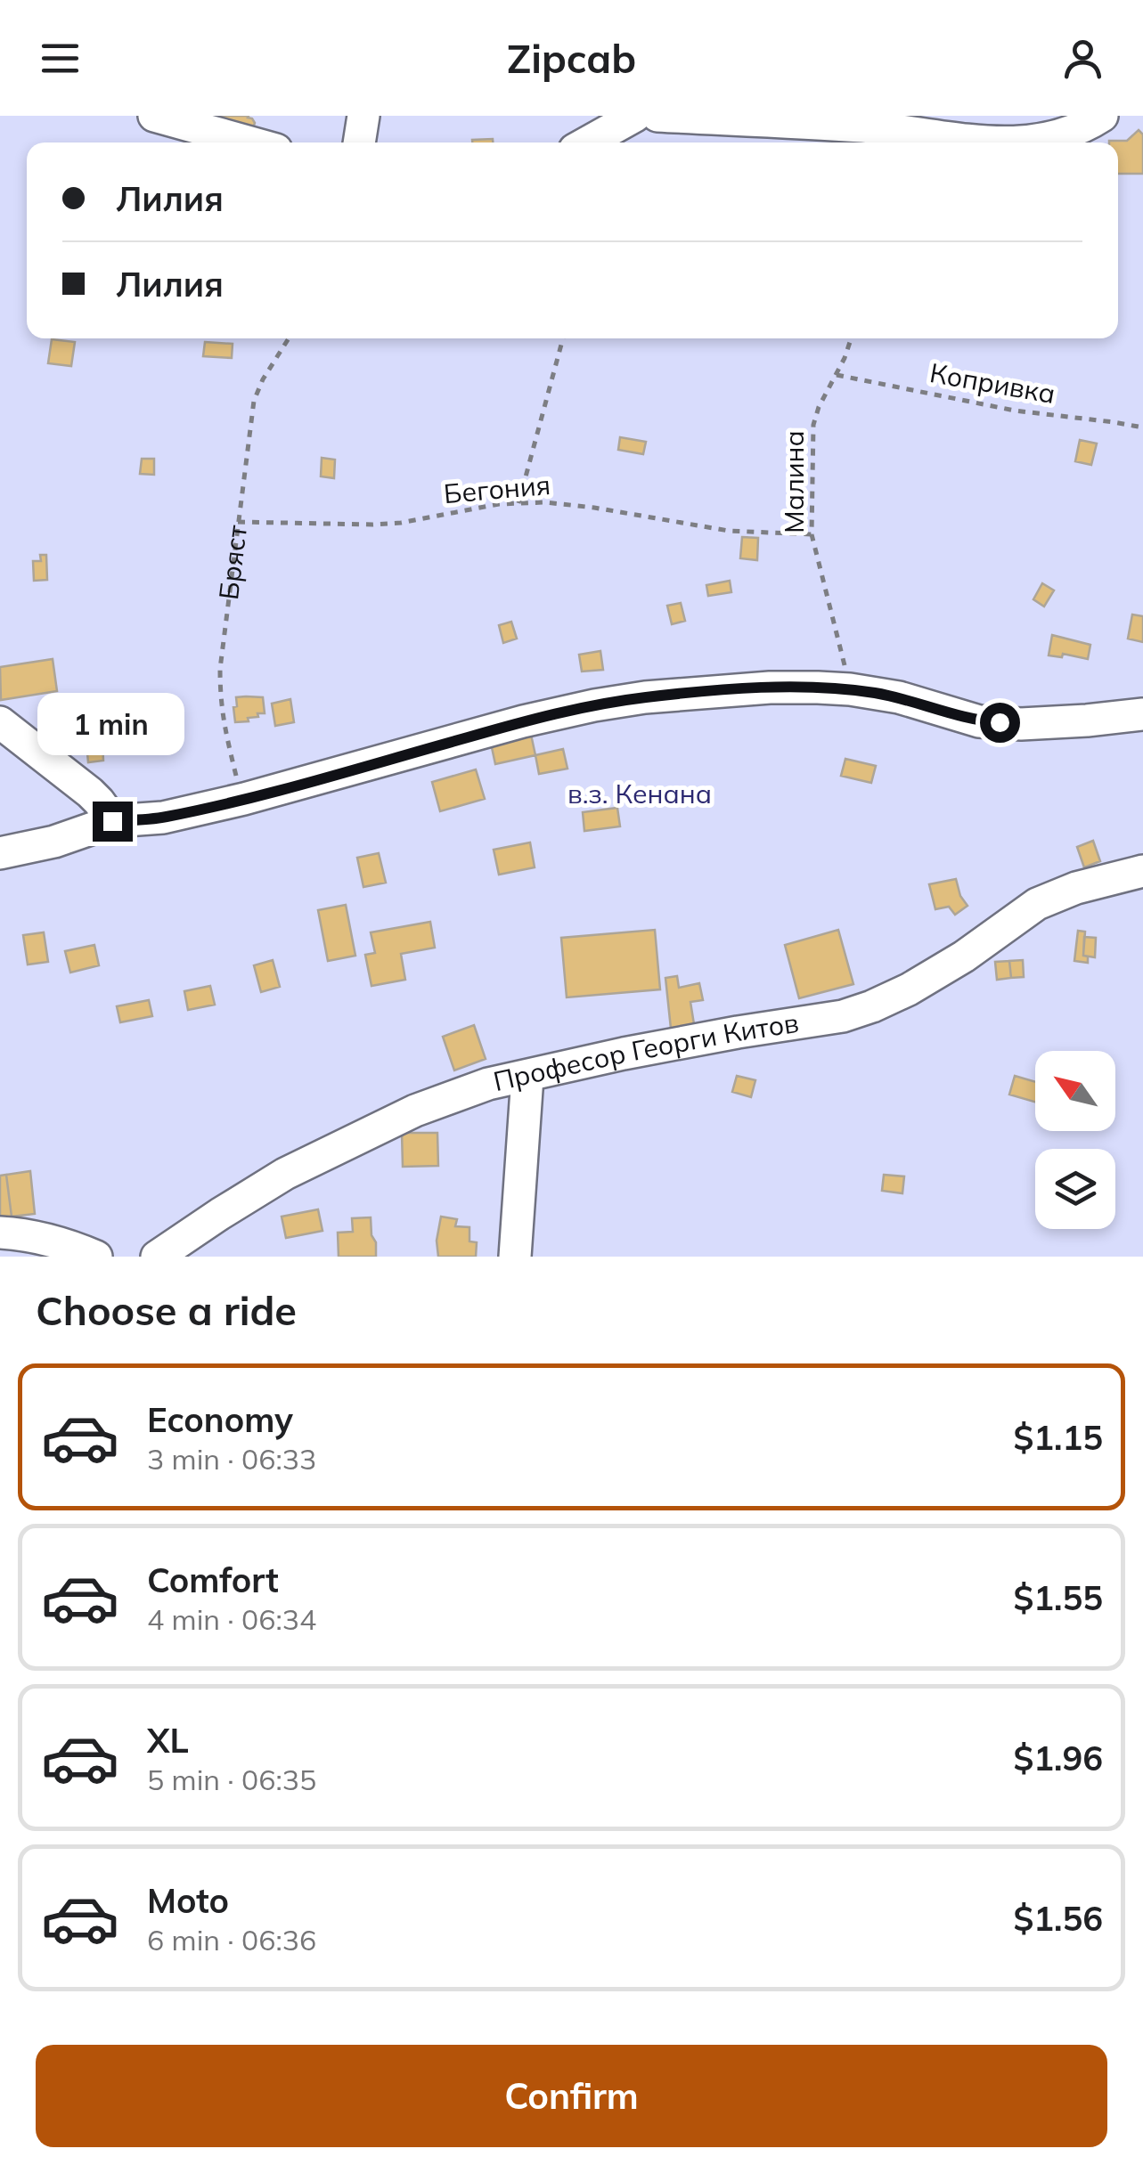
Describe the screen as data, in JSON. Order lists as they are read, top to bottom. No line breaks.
{"streets":{"street":["Професор Георги Китов"],"path":["Копривка","Малина","Бегония","Бряст"]},"crossings":[["Копривка","Малина"],["Малина","Бегония"],["Бегония","Бряст"]],"parks":["в.з. Кенана"],"north":"top left","page":{"header":"Zipcab","banner":["Лилия","Лилия"],"bubble":"1 min","heading":"Choose a ride","list":[{"name":"Economy","note":"3 min · 06:33","value":"$1.15"},{"name":"Comfort","note":"4 min · 06:34","value":"$1.55"},{"name":"XL","note":"5 min · 06:35","value":"$1.96"},{"name":"Moto","note":"6 min · 06:36","value":"$1.56"}],"buttons":"Confirm"}}
